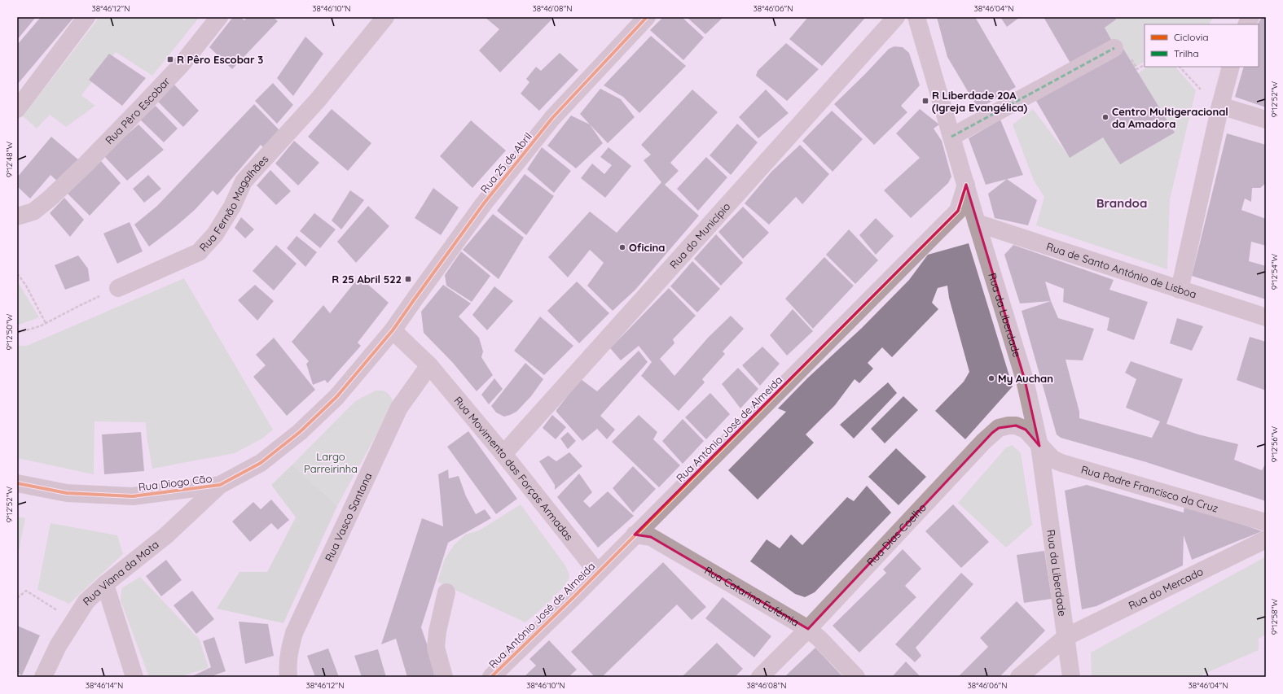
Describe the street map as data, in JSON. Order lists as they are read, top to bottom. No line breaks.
{"streets":{"street":["Rua Pêro Escobar","Rua 25 de Abril","Rua Fernão Magalhães","Rua do Município","Rua de Santo António de Lisboa","Rua da Liberdade","Rua António José de Almeida","Rua Movimento das Forças Armadas","Rua Diogo Cão","Rua Padre Francisco da Cruz","Rua Vasco Santana","Rua Dias Coelho","Rua Viana da Mota","Rua do Mercado","Rua Catarina Eufémia"]},"crossings":[["Rua 25 de Abril","Rua Movimento das Forças Armadas"],["Rua 25 de Abril","Rua Diogo Cão"],["Rua do Município","Rua Movimento das Forças Armadas"],["Rua de Santo António de Lisboa","Rua da Liberdade"],["Rua da Liberdade","Rua António José de Almeida"],["Rua da Liberdade","Rua Padre Francisco da Cruz"],["Rua da Liberdade","Rua Dias Coelho"],["Rua da Liberdade","Rua do Mercado"],["Rua António José de Almeida","Rua Movimento das Forças Armadas"],["Rua António José de Almeida","Rua Catarina Eufémia"],["Rua Movimento das Forças Armadas","Rua Diogo Cão"],["Rua Movimento das Forças Armadas","Rua Vasco Santana"],["Rua Diogo Cão","Rua Viana da Mota"],["Rua Padre Francisco da Cruz","Rua Dias Coelho"],["Rua Dias Coelho","Rua Catarina Eufémia"]],"districts":["Brandoa"],"parks":["Largo Parreirinha"],"places":{"transit":["R Pêro Escobar 3","R Liberdade 20A (Igreja Evangélica)","R 25 Abril 522"],"other":["Centro Multigeracional da Amadora","Oficina","My Auchan"]},"legend":["Ciclovia","Trilha"],"coordinates":["38°46'12\"N","38°46'10\"N","38°46'08\"N","38°46'06\"N","38°46'04\"N","9°12'52\"W","9°12'48\"W","9°12'54\"W","9°12'50\"W","9°12'56\"W","9°12'58\"W","38°46'14\"N"]}
